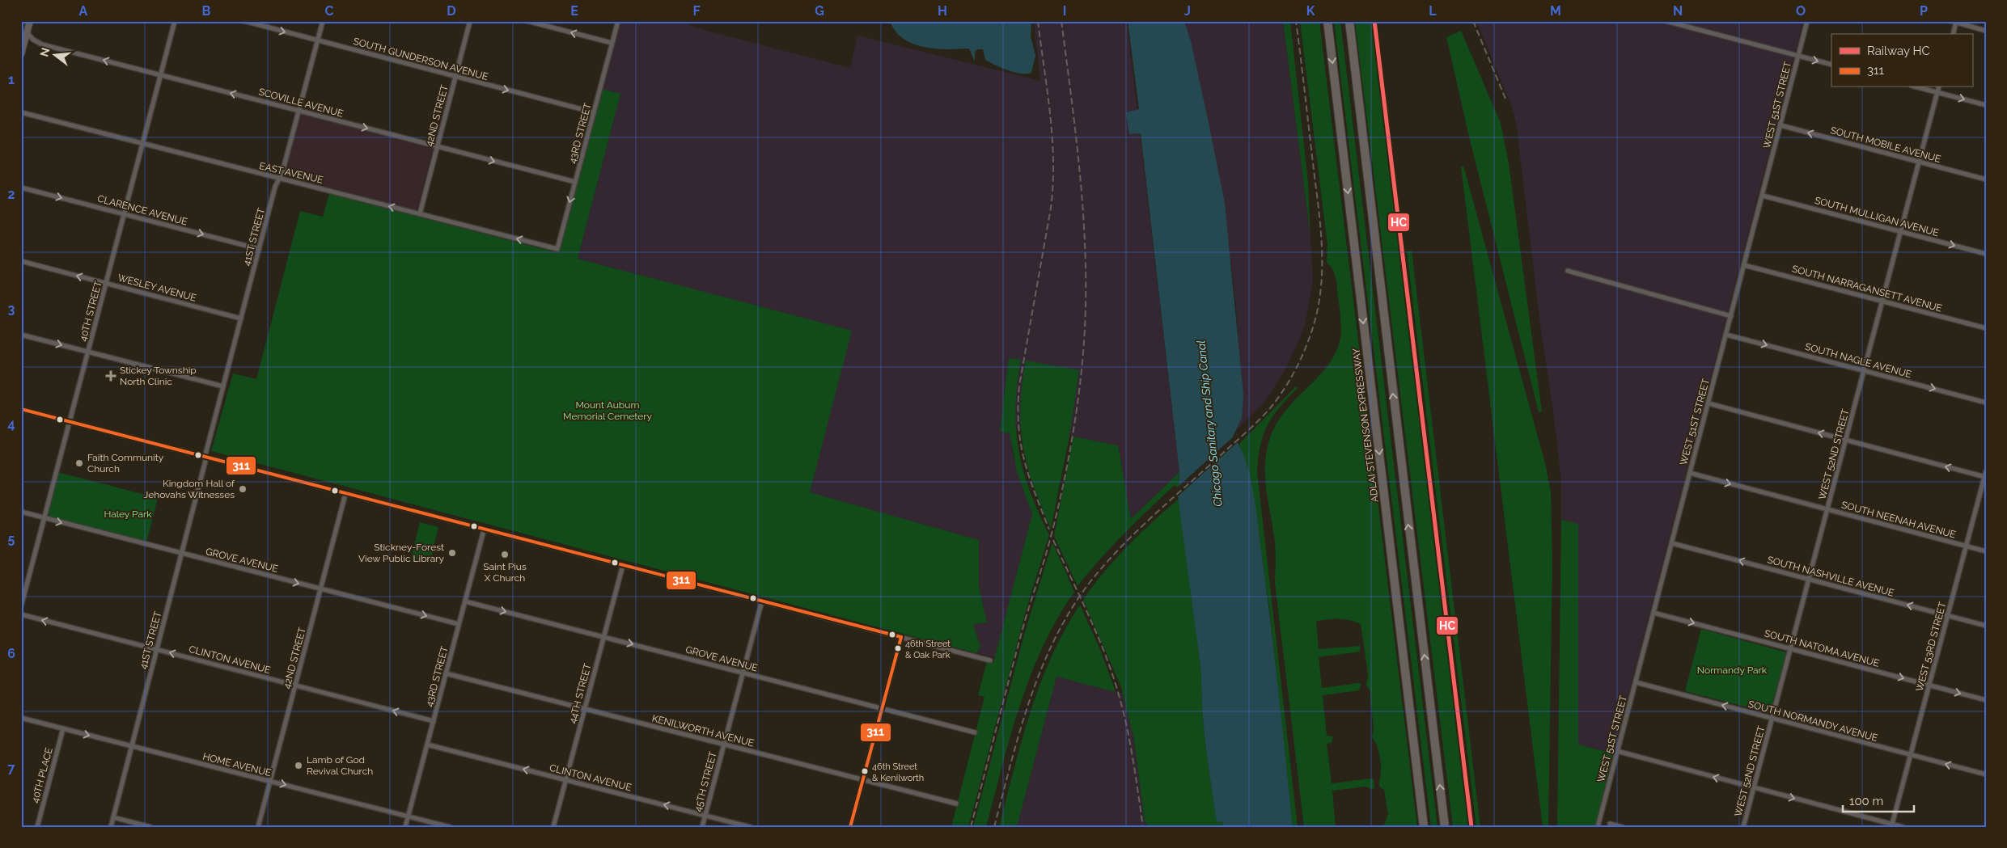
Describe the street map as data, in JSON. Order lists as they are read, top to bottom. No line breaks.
{"streets":{"highway":["ADLAI STEVENSON EXPRESSWAY"],"street":["SOUTH GUNDERSON AVENUE","SCOVILLE AVENUE","WEST 51ST STREET","42ND STREET","43RD STREET","SOUTH MOBILE AVENUE","EAST AVENUE","CLARENCE AVENUE","SOUTH MULLIGAN AVENUE","41ST STREET","WESLEY AVENUE","SOUTH NARRAGANSETT AVENUE","40TH STREET","SOUTH NAGLE AVENUE","WEST 52ND STREET","SOUTH NEENAH AVENUE","GROVE AVENUE","SOUTH NASHVILLE AVENUE","WEST 53RD STREET","SOUTH NATOMA AVENUE","CLINTON AVENUE","44TH STREET","SOUTH NORMANDY AVENUE","KENILWORTH AVENUE","HOME AVENUE","40TH PLACE","45TH STREET"]},"crossings":[["SOUTH GUNDERSON AVENUE","42ND STREET"],["SOUTH GUNDERSON AVENUE","43RD STREET"],["SOUTH GUNDERSON AVENUE","41ST STREET"],["SCOVILLE AVENUE","42ND STREET"],["SCOVILLE AVENUE","43RD STREET"],["SCOVILLE AVENUE","41ST STREET"],["SCOVILLE AVENUE","40TH STREET"],["WEST 51ST STREET","SOUTH MOBILE AVENUE"],["WEST 51ST STREET","SOUTH MULLIGAN AVENUE"],["WEST 51ST STREET","SOUTH NARRAGANSETT AVENUE"],["WEST 51ST STREET","SOUTH NAGLE AVENUE"],["WEST 51ST STREET","SOUTH NEENAH AVENUE"],["WEST 51ST STREET","SOUTH NASHVILLE AVENUE"],["WEST 51ST STREET","SOUTH NATOMA AVENUE"],["WEST 51ST STREET","SOUTH NORMANDY AVENUE"],["42ND STREET","EAST AVENUE"],["42ND STREET","GROVE AVENUE"],["42ND STREET","CLINTON AVENUE"],["42ND STREET","HOME AVENUE"],["43RD STREET","EAST AVENUE"],["43RD STREET","GROVE AVENUE"],["43RD STREET","CLINTON AVENUE"],["43RD STREET","KENILWORTH AVENUE"],["43RD STREET","HOME AVENUE"],["SOUTH MOBILE AVENUE","WEST 52ND STREET"],["EAST AVENUE","41ST STREET"],["EAST AVENUE","40TH STREET"],["CLARENCE AVENUE","41ST STREET"],["CLARENCE AVENUE","40TH STREET"],["SOUTH MULLIGAN AVENUE","WEST 52ND STREET"],["41ST STREET","WESLEY AVENUE"],["41ST STREET","GROVE AVENUE"],["41ST STREET","CLINTON AVENUE"],["41ST STREET","HOME AVENUE"],["WESLEY AVENUE","40TH STREET"],["SOUTH NARRAGANSETT AVENUE","WEST 52ND STREET"],["40TH STREET","GROVE AVENUE"],["SOUTH NAGLE AVENUE","WEST 52ND STREET"],["WEST 52ND STREET","SOUTH NEENAH AVENUE"],["WEST 52ND STREET","SOUTH NASHVILLE AVENUE"],["WEST 52ND STREET","SOUTH NATOMA AVENUE"],["WEST 52ND STREET","SOUTH NORMANDY AVENUE"],["SOUTH NEENAH AVENUE","WEST 53RD STREET"],["GROVE AVENUE","44TH STREET"],["GROVE AVENUE","45TH STREET"],["SOUTH NASHVILLE AVENUE","WEST 53RD STREET"],["WEST 53RD STREET","SOUTH NATOMA AVENUE"],["WEST 53RD STREET","SOUTH NORMANDY AVENUE"],["CLINTON AVENUE","44TH STREET"],["CLINTON AVENUE","45TH STREET"],["44TH STREET","KENILWORTH AVENUE"],["KENILWORTH AVENUE","45TH STREET"],["HOME AVENUE","40TH PLACE"]],"one_way":["SOUTH GUNDERSON AVENUE","SOUTH MOBILE AVENUE","EAST AVENUE","CLARENCE AVENUE","SOUTH MULLIGAN AVENUE","WESLEY AVENUE","SOUTH NAGLE AVENUE","SOUTH NEENAH AVENUE","GROVE AVENUE","SOUTH NASHVILLE AVENUE","SOUTH NATOMA AVENUE","CLINTON AVENUE","SOUTH NORMANDY AVENUE","HOME AVENUE"],"water":["Chicago Sanitary and Ship Canal"],"parks":["Mount Auburn Memorial Cemetery","Haley Park","Normandy Park"],"places":{"health":["Stickey Township North Clinic"],"other":["Faith Community Church","Kingdom Hall of Jehovahs Witnesses","Stickney-Forest View Public Library","Saint Pius X Church","46th Street & Oak Park","Lamb of God Revival Church","46th Street & Kenilworth"]},"lines":["rail line HC","transit line 311"],"legend":["Railway HC","311"],"scale_bar":"100 m","north":"left","grid":{"columns":["A","B","C","D","E","F","G","H","I","J","K","L","M","N","O","P"],"rows":["1","2","3","4","5","6","7"]}}
